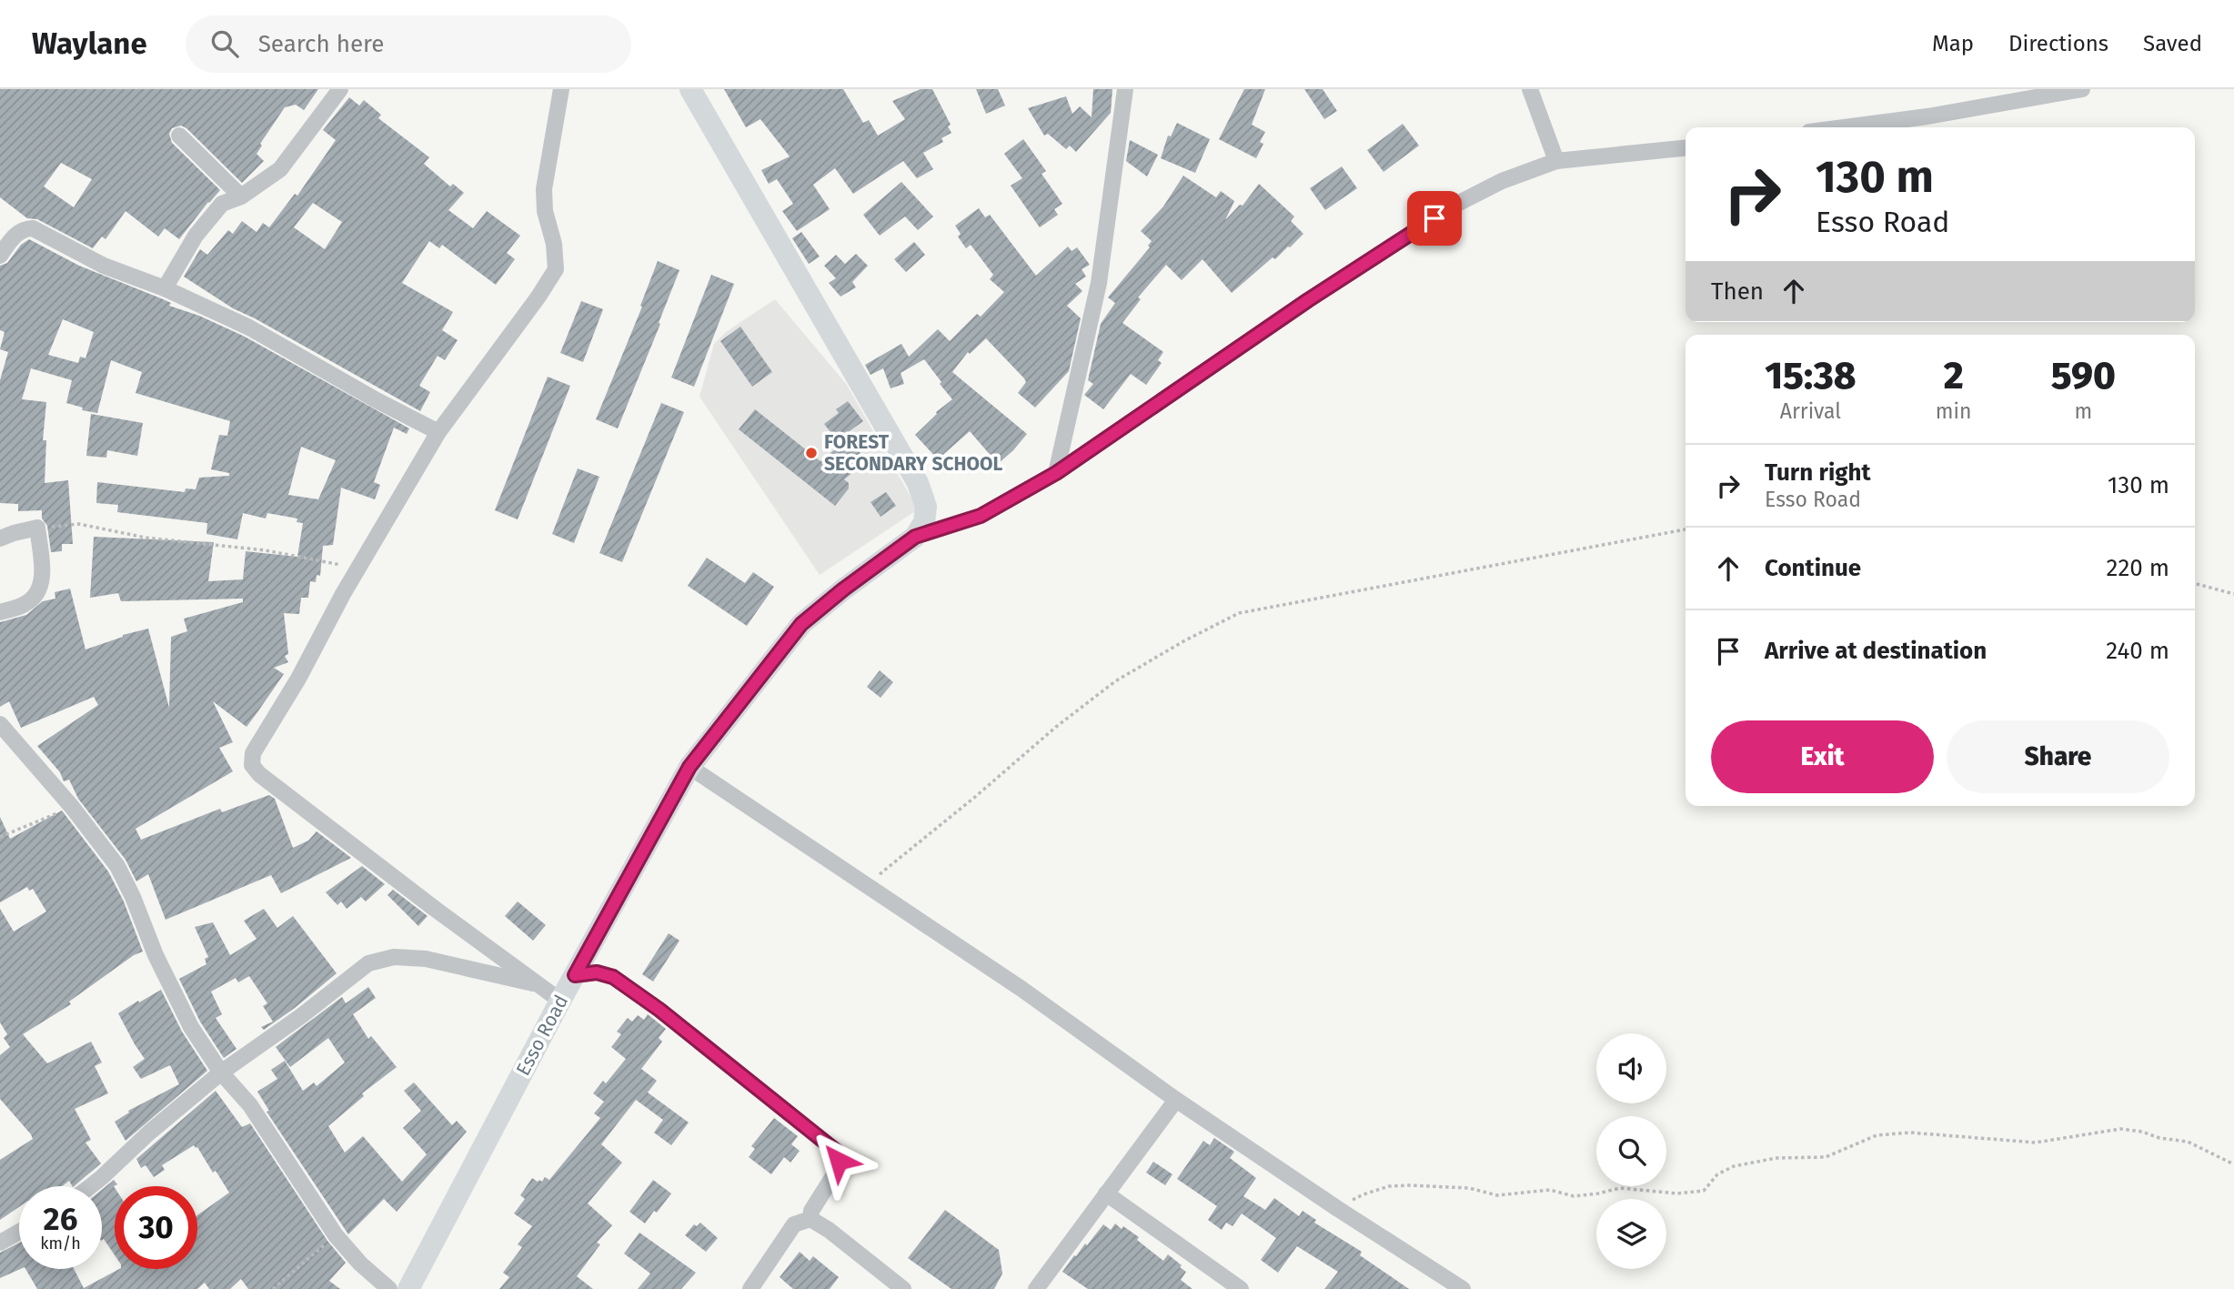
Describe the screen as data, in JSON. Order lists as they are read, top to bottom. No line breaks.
{"streets":{"street":["Esso Road"]},"places":["FOREST SECONDARY SCHOOL"],"page":{"header":"Waylane","search":"Search here","nav":["Map","Directions","Saved"],"turn":["130 m","Esso Road"],"then":"Then","eta":["15:38","Arrival","2","min","590","m"],"list":[{"name":"Turn right","note":"Esso Road","value":"130 m"},{"name":"Continue","value":"220 m"},{"name":"Arrive at destination","value":"240 m"}],"buttons":["Exit","Share"],"speed":"26 km/h","limit":"30"}}
